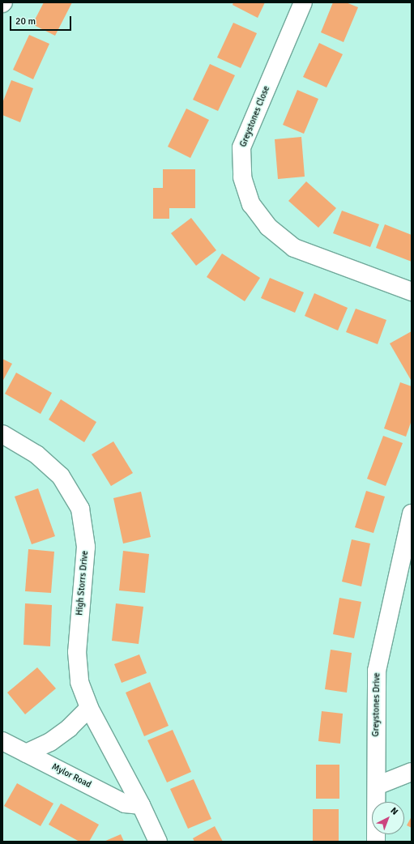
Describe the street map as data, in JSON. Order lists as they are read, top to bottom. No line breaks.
{"streets":{"street":["Greystones Close","High Storrs Drive","Greystones Drive","Mylor Road"]},"crossings":[["High Storrs Drive","Mylor Road"]],"scale_bar":"20 m","north":"top right"}
